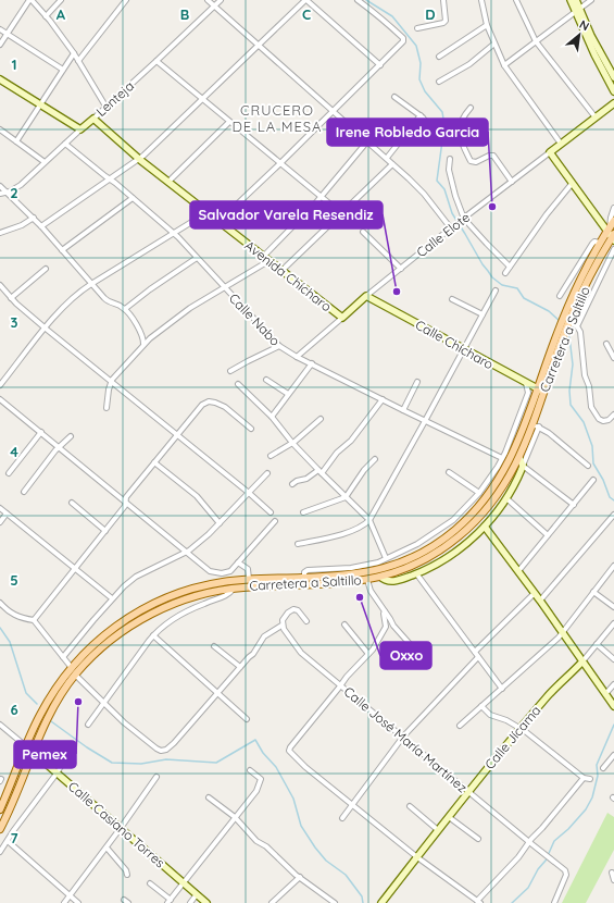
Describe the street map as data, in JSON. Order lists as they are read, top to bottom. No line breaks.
{"streets":{"main road":["Carretera a Saltillo"],"street":["Lenteja","Calle Elote","Avenida Chícharo","Calle Nabo","Calle Chícharo","Calle Jícama","Calle José María Martínez","Calle Casiano Torres"]},"crossings":[["Lenteja","Avenida Chícharo"],["Lenteja","Calle Nabo"],["Calle Elote","Avenida Chícharo"],["Calle Elote","Calle Nabo"],["Calle Elote","Calle Chícharo"],["Carretera a Saltillo","Calle Chícharo"],["Carretera a Saltillo","Calle Casiano Torres"],["Calle Jícama","Calle José María Martínez"]],"districts":["CRUCERO DE LA MESA"],"places":["Irene Robledo Garcia","Salvador Varela Resendiz","Oxxo","Pemex"],"north":"top right","grid":{"columns":["A","B","C","D"],"rows":["1","2","3","4","5","6","7"]}}
